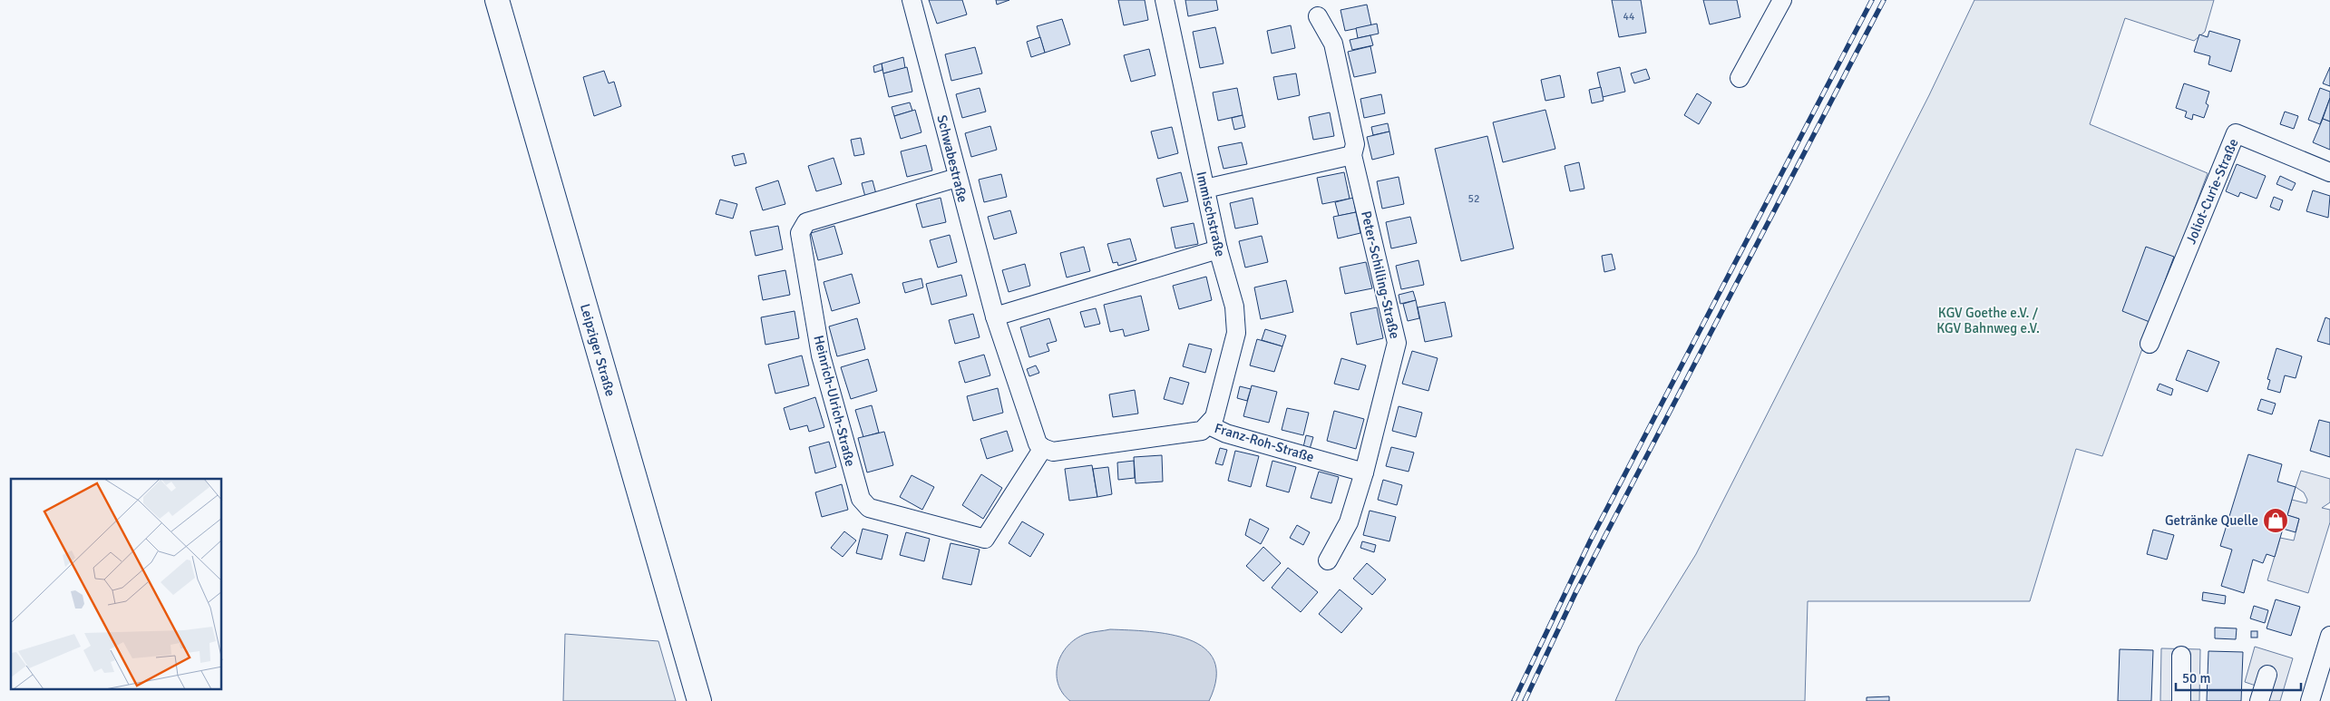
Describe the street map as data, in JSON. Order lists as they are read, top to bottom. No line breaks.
{"streets":{"main road":["Leipziger Straße"],"street":["Schwabestraße","Joliot-Curie-Straße","Immischstraße","Peter-Schilling-Straße","Heinrich-Ulrich-Straße","Franz-Roh-Straße"]},"crossings":[["Schwabestraße","Heinrich-Ulrich-Straße"],["Schwabestraße","Franz-Roh-Straße"],["Immischstraße","Franz-Roh-Straße"],["Peter-Schilling-Straße","Franz-Roh-Straße"],["Heinrich-Ulrich-Straße","Franz-Roh-Straße"]],"parks":["KGV Goethe e.V. / KGV Bahnweg e.V."],"places":{"shop":["Getränke Quelle"]},"house_numbers":["44","52"],"scale_bar":"50 m"}
